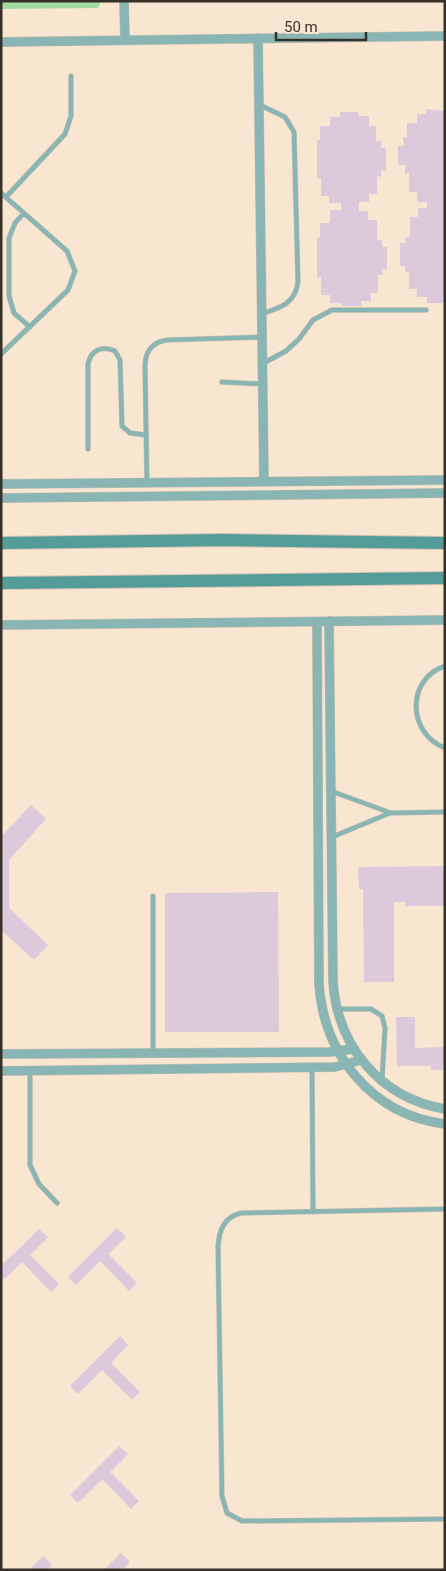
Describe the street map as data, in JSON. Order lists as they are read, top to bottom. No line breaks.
{"scale_bar":"50 m"}
